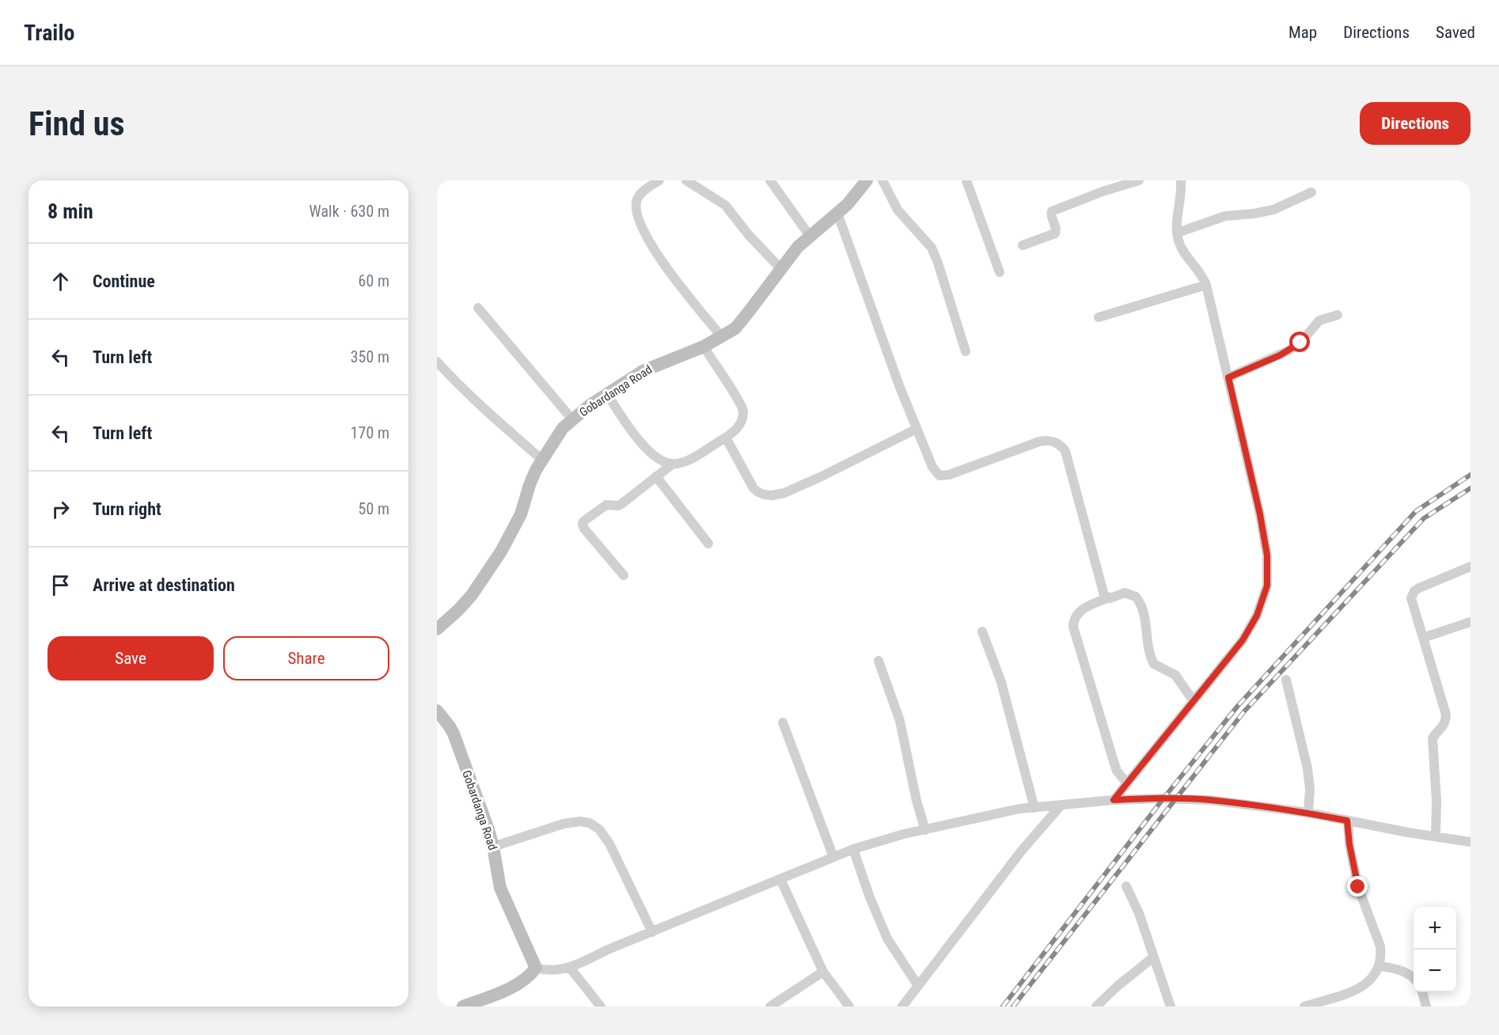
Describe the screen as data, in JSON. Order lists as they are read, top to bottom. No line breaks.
{"streets":{"main road":["Gobardanga Road"]},"page":{"header":"Trailo","nav":["Map","Directions","Saved"],"buttons":["Directions",["Save","Share"]],"title":"Find us","heading":["8 min","Walk · 630 m"],"list":[["Continue","60 m"],["Turn left","350 m"],["Turn left","170 m"],["Turn right","50 m"],"Arrive at destination"],"map_buttons":["+","−"]}}
